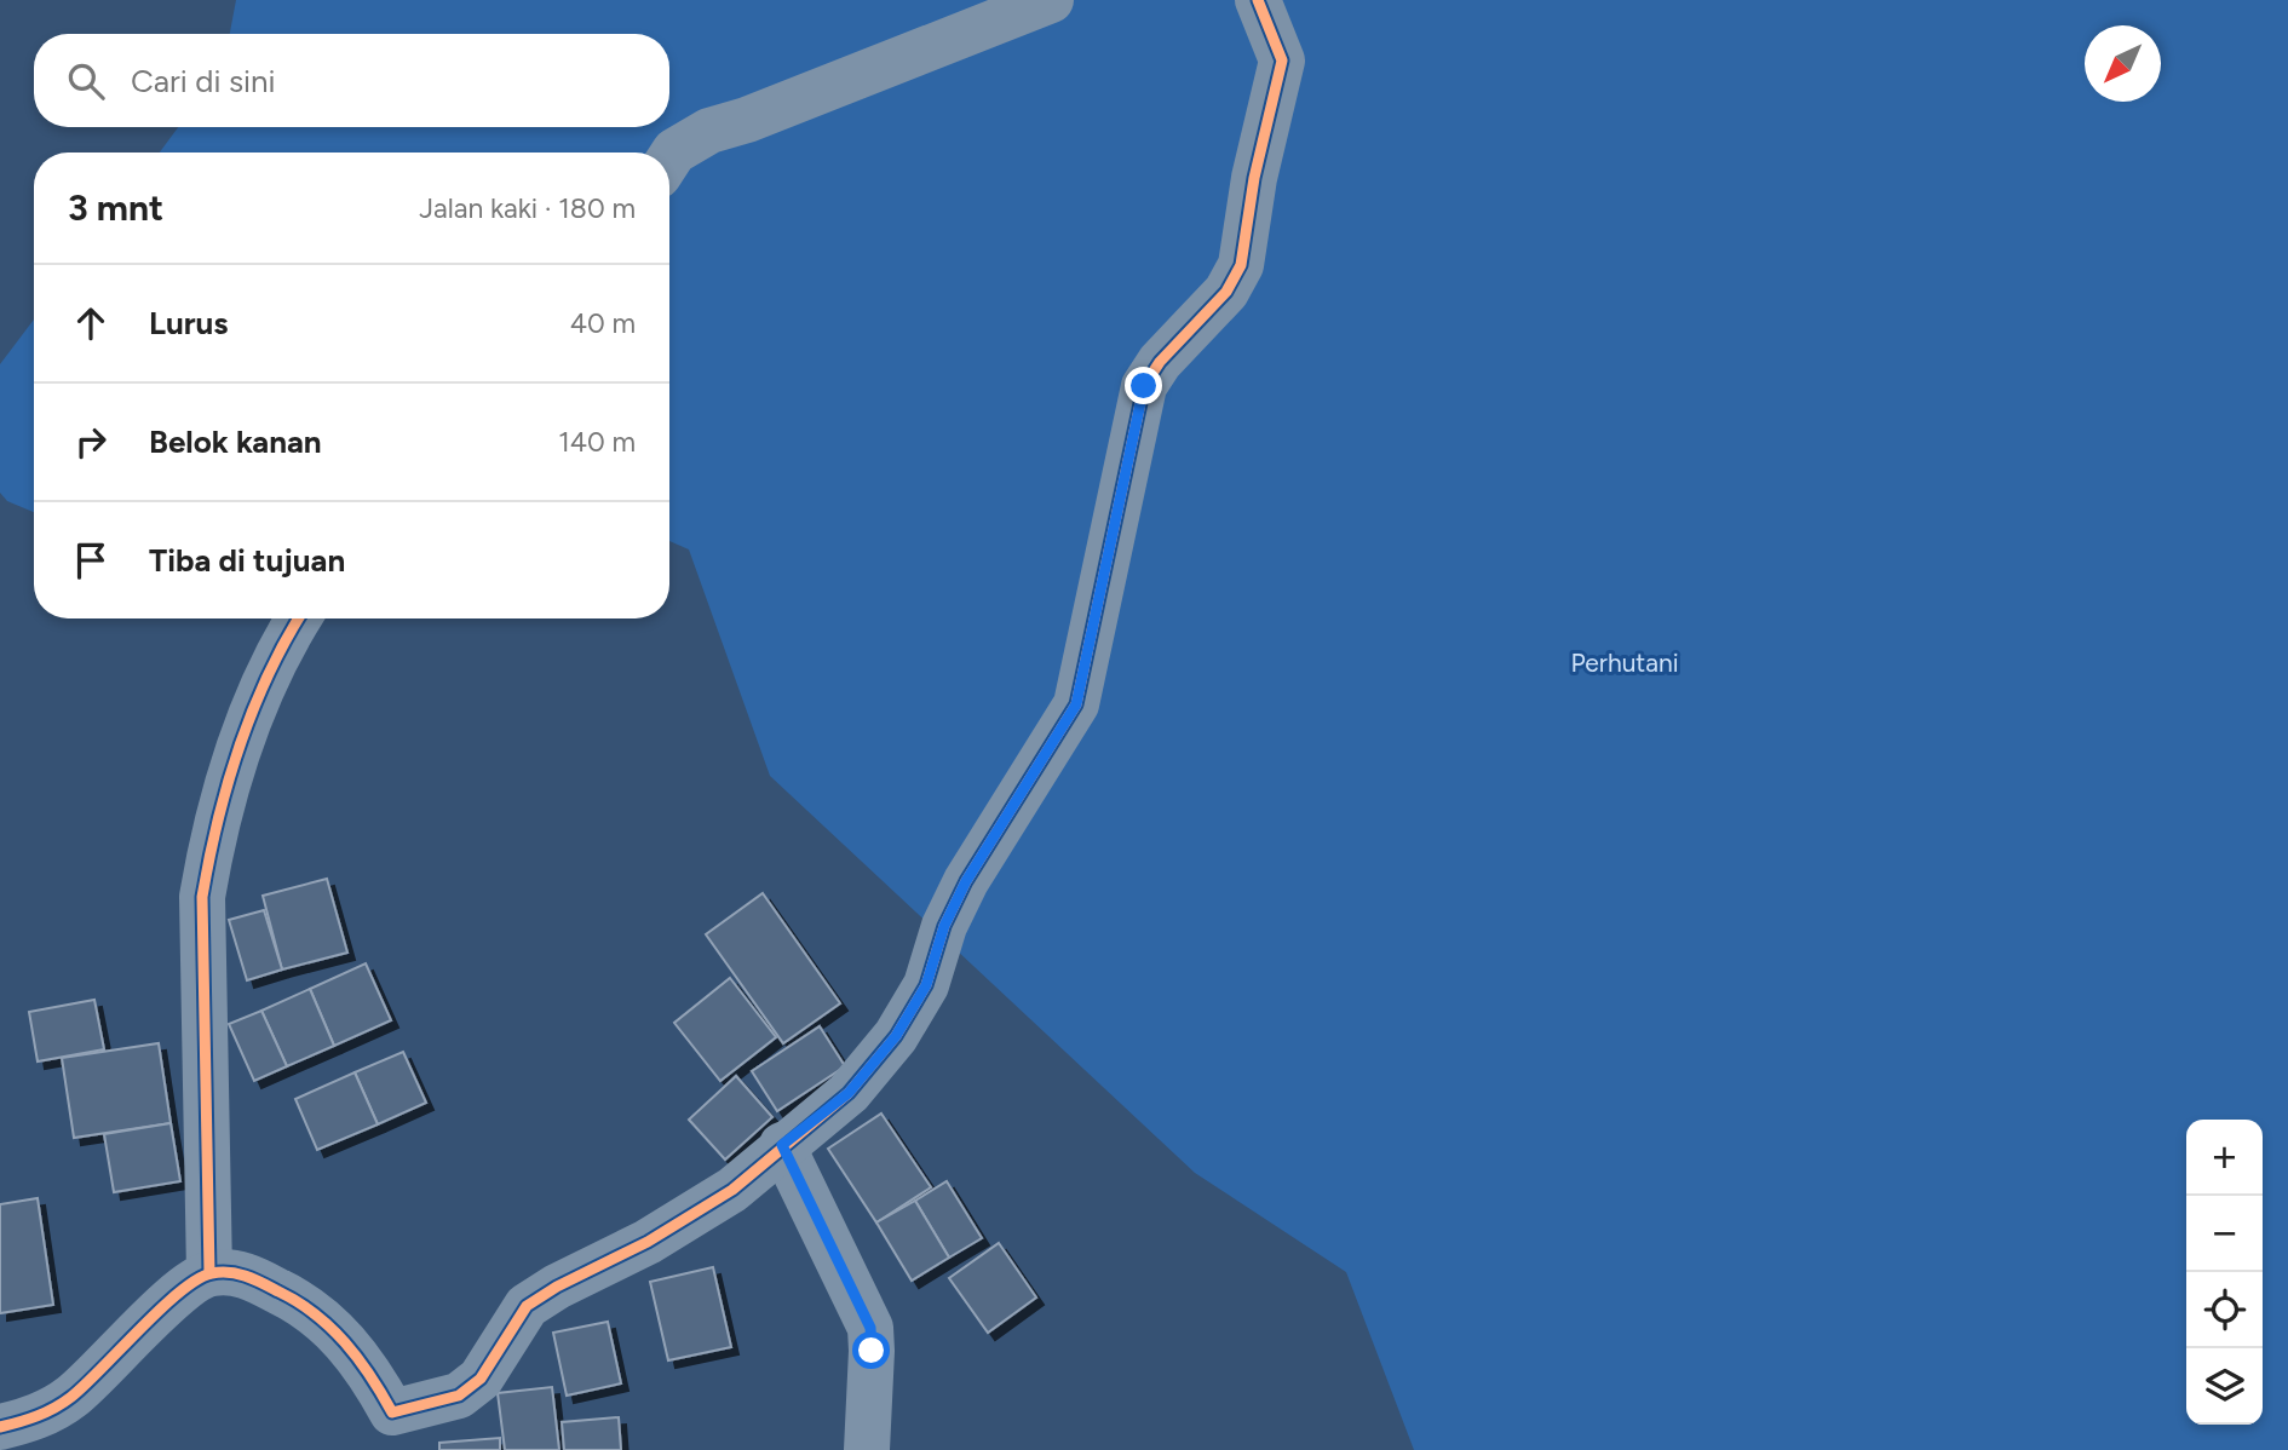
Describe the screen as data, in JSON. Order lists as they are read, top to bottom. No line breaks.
{"parks":["Perhutani"],"north":"bottom left","page":{"search":"Cari di sini","heading":["3 mnt","Jalan kaki · 180 m"],"list":[["Lurus","40 m"],["Belok kanan","140 m"],"Tiba di tujuan"],"map_buttons":["+","−"]}}
